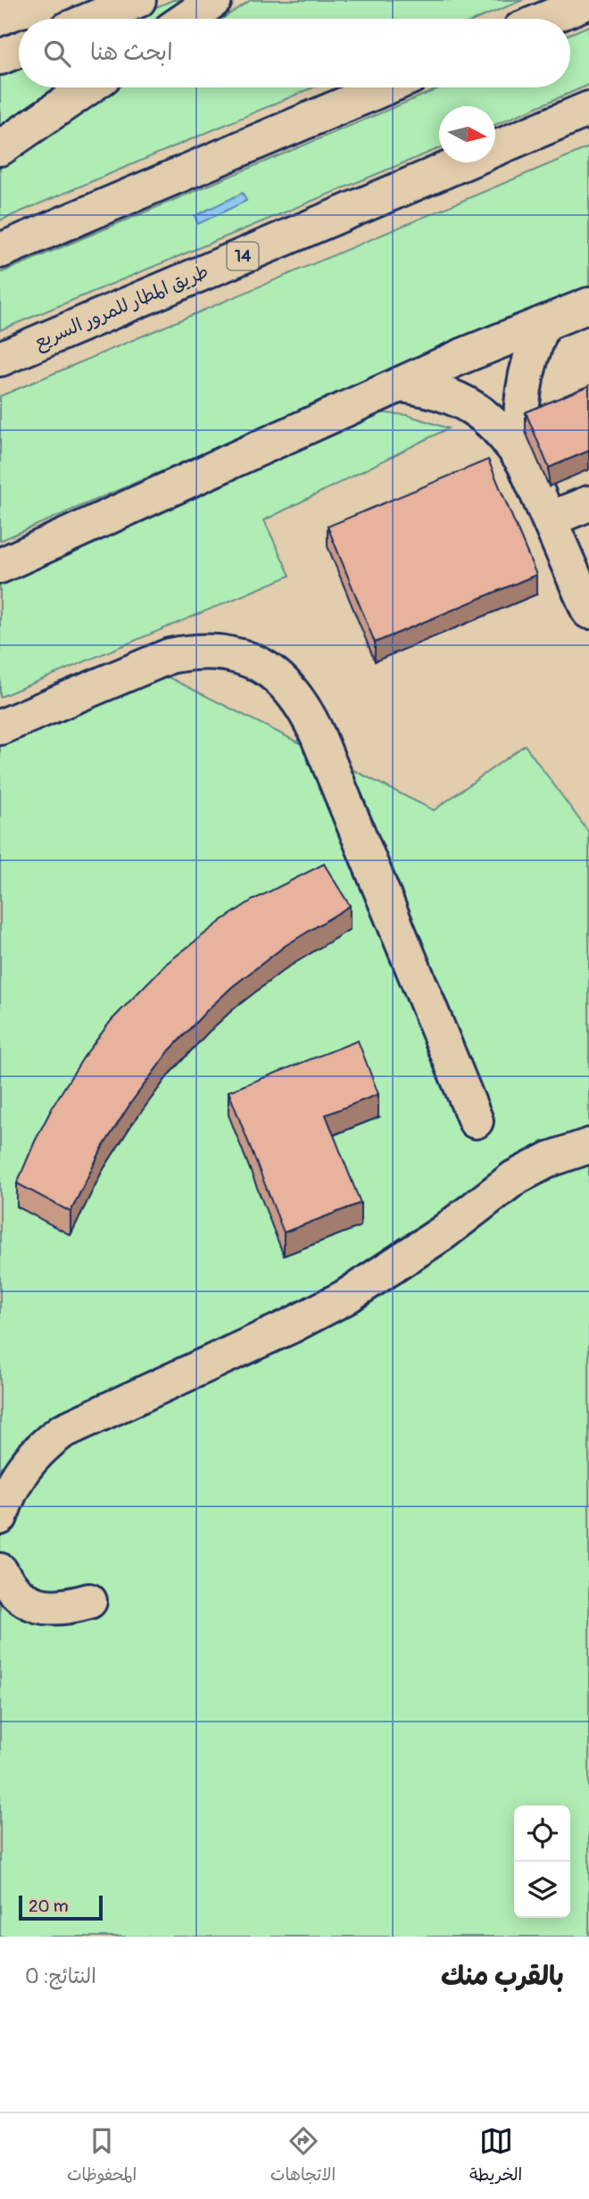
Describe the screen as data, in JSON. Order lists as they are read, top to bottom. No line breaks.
{"streets":{"main road":["14","طريق المطار للمرور السريع"]},"scale_bar":"20 m","north":"right","page":{"search":"ابحث هنا","scale":"20 m","heading":["بالقرب منك","النتائج: 0"],"nav":["الخريطة","الاتجاهات","المحفوظات"]}}
